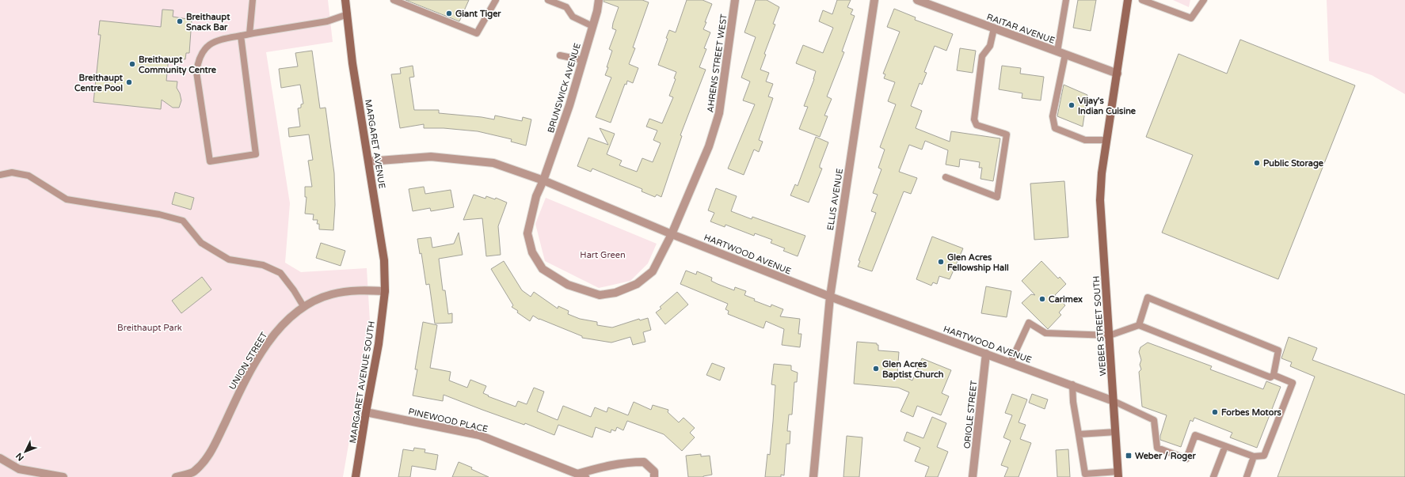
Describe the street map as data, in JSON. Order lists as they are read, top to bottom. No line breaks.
{"streets":{"street":["RAITAR AVENUE","AHRENS STREET WEST","BRUNSWICK AVENUE","MARGARET AVENUE","ELLIS AVENUE","HARTWOOD AVENUE","WEBER STREET SOUTH","UNION STREET","MARGARET AVENUE SOUTH","ORIOLE STREET","PINEWOOD PLACE"]},"crossings":[["RAITAR AVENUE","WEBER STREET SOUTH"],["AHRENS STREET WEST","BRUNSWICK AVENUE"],["AHRENS STREET WEST","HARTWOOD AVENUE"],["BRUNSWICK AVENUE","HARTWOOD AVENUE"],["MARGARET AVENUE","HARTWOOD AVENUE"],["MARGARET AVENUE","UNION STREET"],["MARGARET AVENUE","MARGARET AVENUE SOUTH"],["ELLIS AVENUE","HARTWOOD AVENUE"],["HARTWOOD AVENUE","WEBER STREET SOUTH"],["HARTWOOD AVENUE","ORIOLE STREET"],["UNION STREET","MARGARET AVENUE SOUTH"],["MARGARET AVENUE SOUTH","PINEWOOD PLACE"]],"parks":["Hart Green","Breithaupt Park"],"places":{"other":["Giant Tiger","Breithaupt Snack Bar","Breithaupt Community Centre","Breithaupt Centre Pool","Vijay's Indian Cuisine","Public Storage","Glen Acres Fellowship Hall","Carimex","Glen Acres Baptist Church","Forbes Motors"],"transit":["Weber / Roger"]},"north":"bottom left"}
